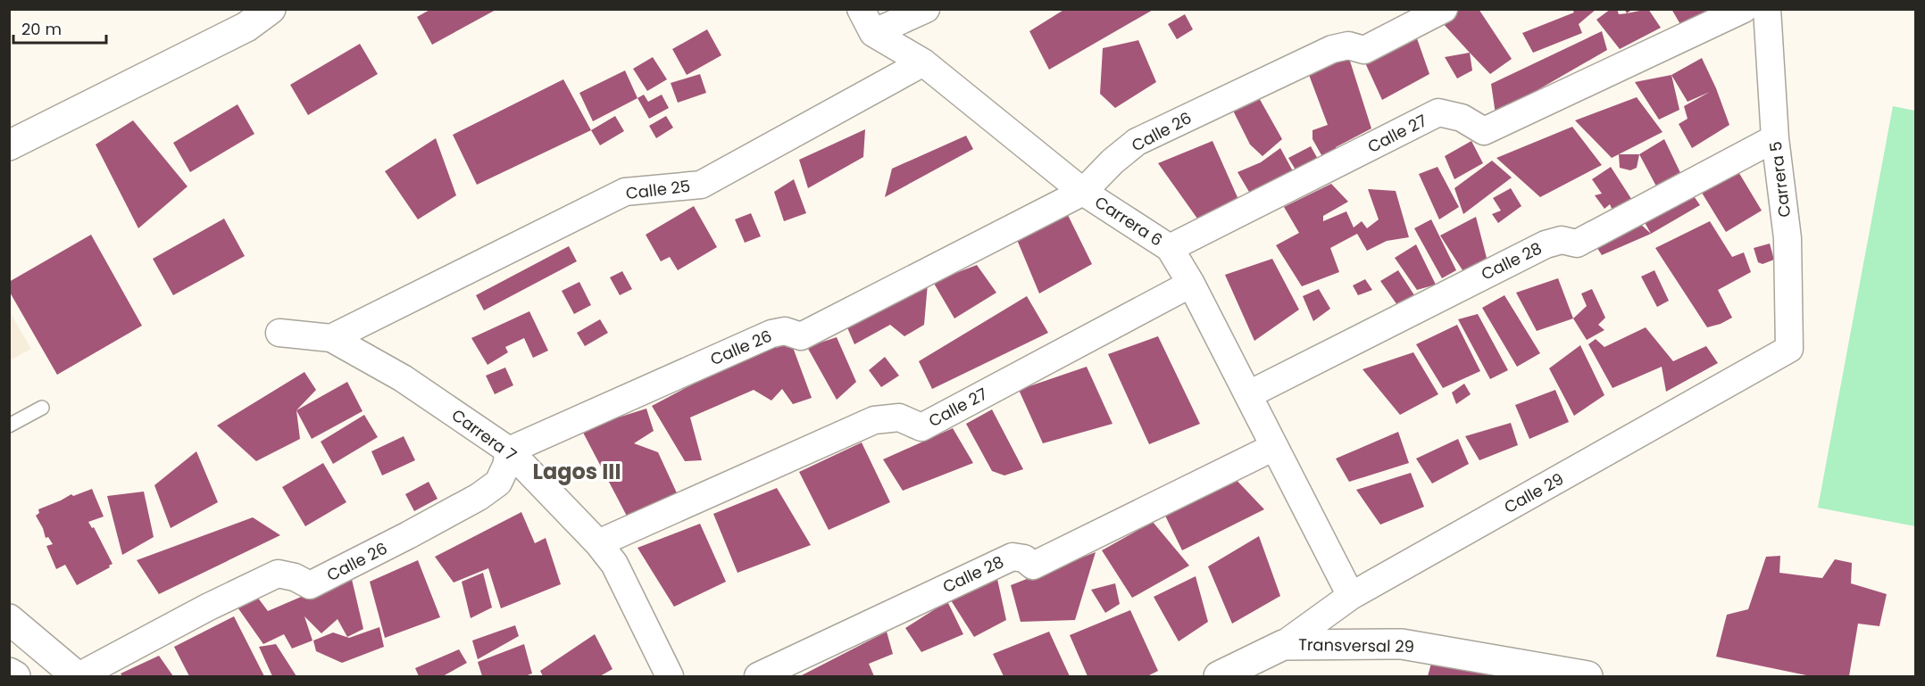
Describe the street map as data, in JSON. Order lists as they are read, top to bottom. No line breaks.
{"streets":{"street":["Calle 26","Calle 27","Carrera 5","Calle 25","Carrera 6","Calle 28","Carrera 7","Calle 29","Transversal 29"]},"crossings":[["Calle 26","Carrera 6"],["Calle 26","Carrera 7"],["Calle 27","Carrera 6"],["Calle 27","Carrera 7"],["Carrera 5","Calle 28"],["Carrera 5","Calle 29"],["Calle 25","Carrera 6"],["Calle 25","Carrera 7"],["Carrera 6","Calle 28"],["Carrera 6","Calle 29"],["Calle 29","Transversal 29"]],"districts":["Lagos III"],"scale_bar":"20 m"}
